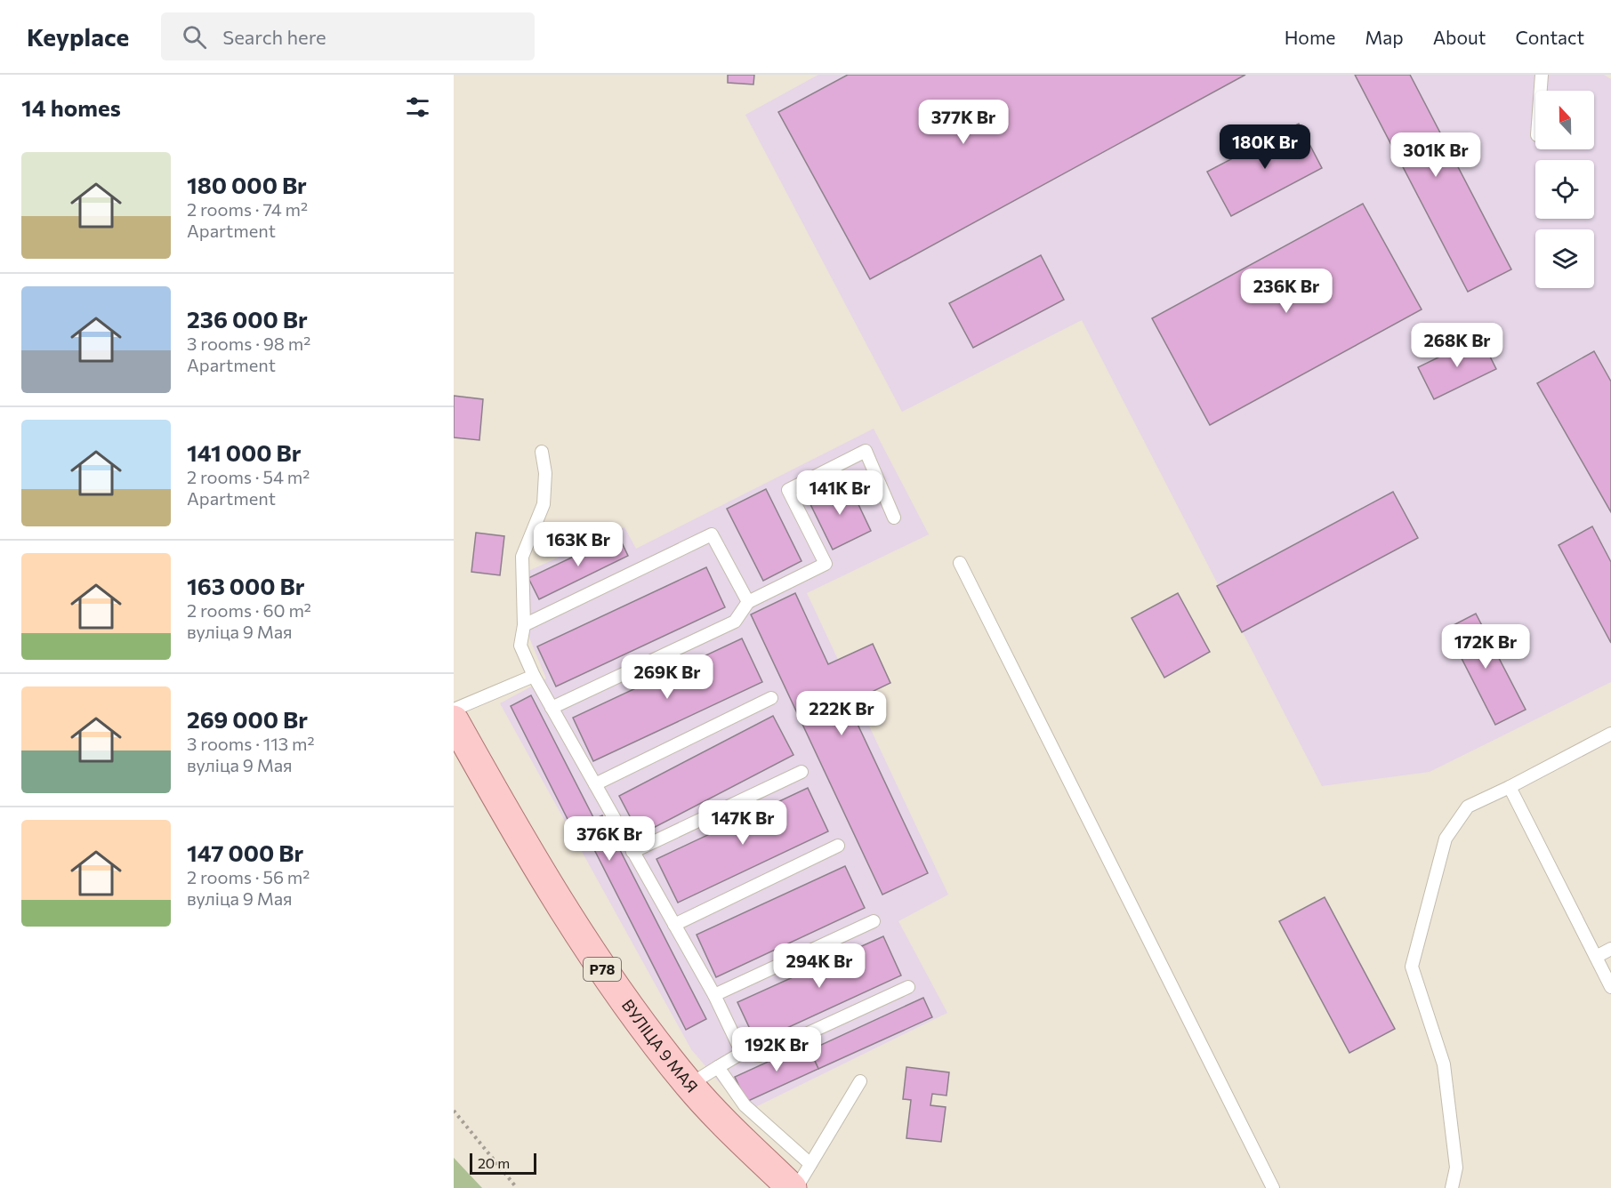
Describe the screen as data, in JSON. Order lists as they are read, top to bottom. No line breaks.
{"streets":{"main road":["Р78","ВУЛІЦА 9 МАЯ"]},"scale_bar":"20 m","north":"top","page":{"header":"Keyplace","search":"Search here","nav":["Home","Map","About","Contact"],"heading":"14 homes","price":["377K Br","180K Br","301K Br","236K Br","268K Br","141K Br","163K Br","172K Br","269K Br","222K Br","147K Br","376K Br","294K Br","192K Br"],"list":[{"name":"180 000 Br","note":"2 rooms · 74 m² · Apartment"},{"name":"236 000 Br","note":"3 rooms · 98 m² · Apartment"},{"name":"141 000 Br","note":"2 rooms · 54 m² · Apartment"},{"name":"163 000 Br","note":"2 rooms · 60 m² · вуліца 9 Мая"},{"name":"269 000 Br","note":"3 rooms · 113 m² · вуліца 9 Мая"},{"name":"147 000 Br","note":"2 rooms · 56 m² · вуліца 9 Мая"}],"scale":"20 m"}}
